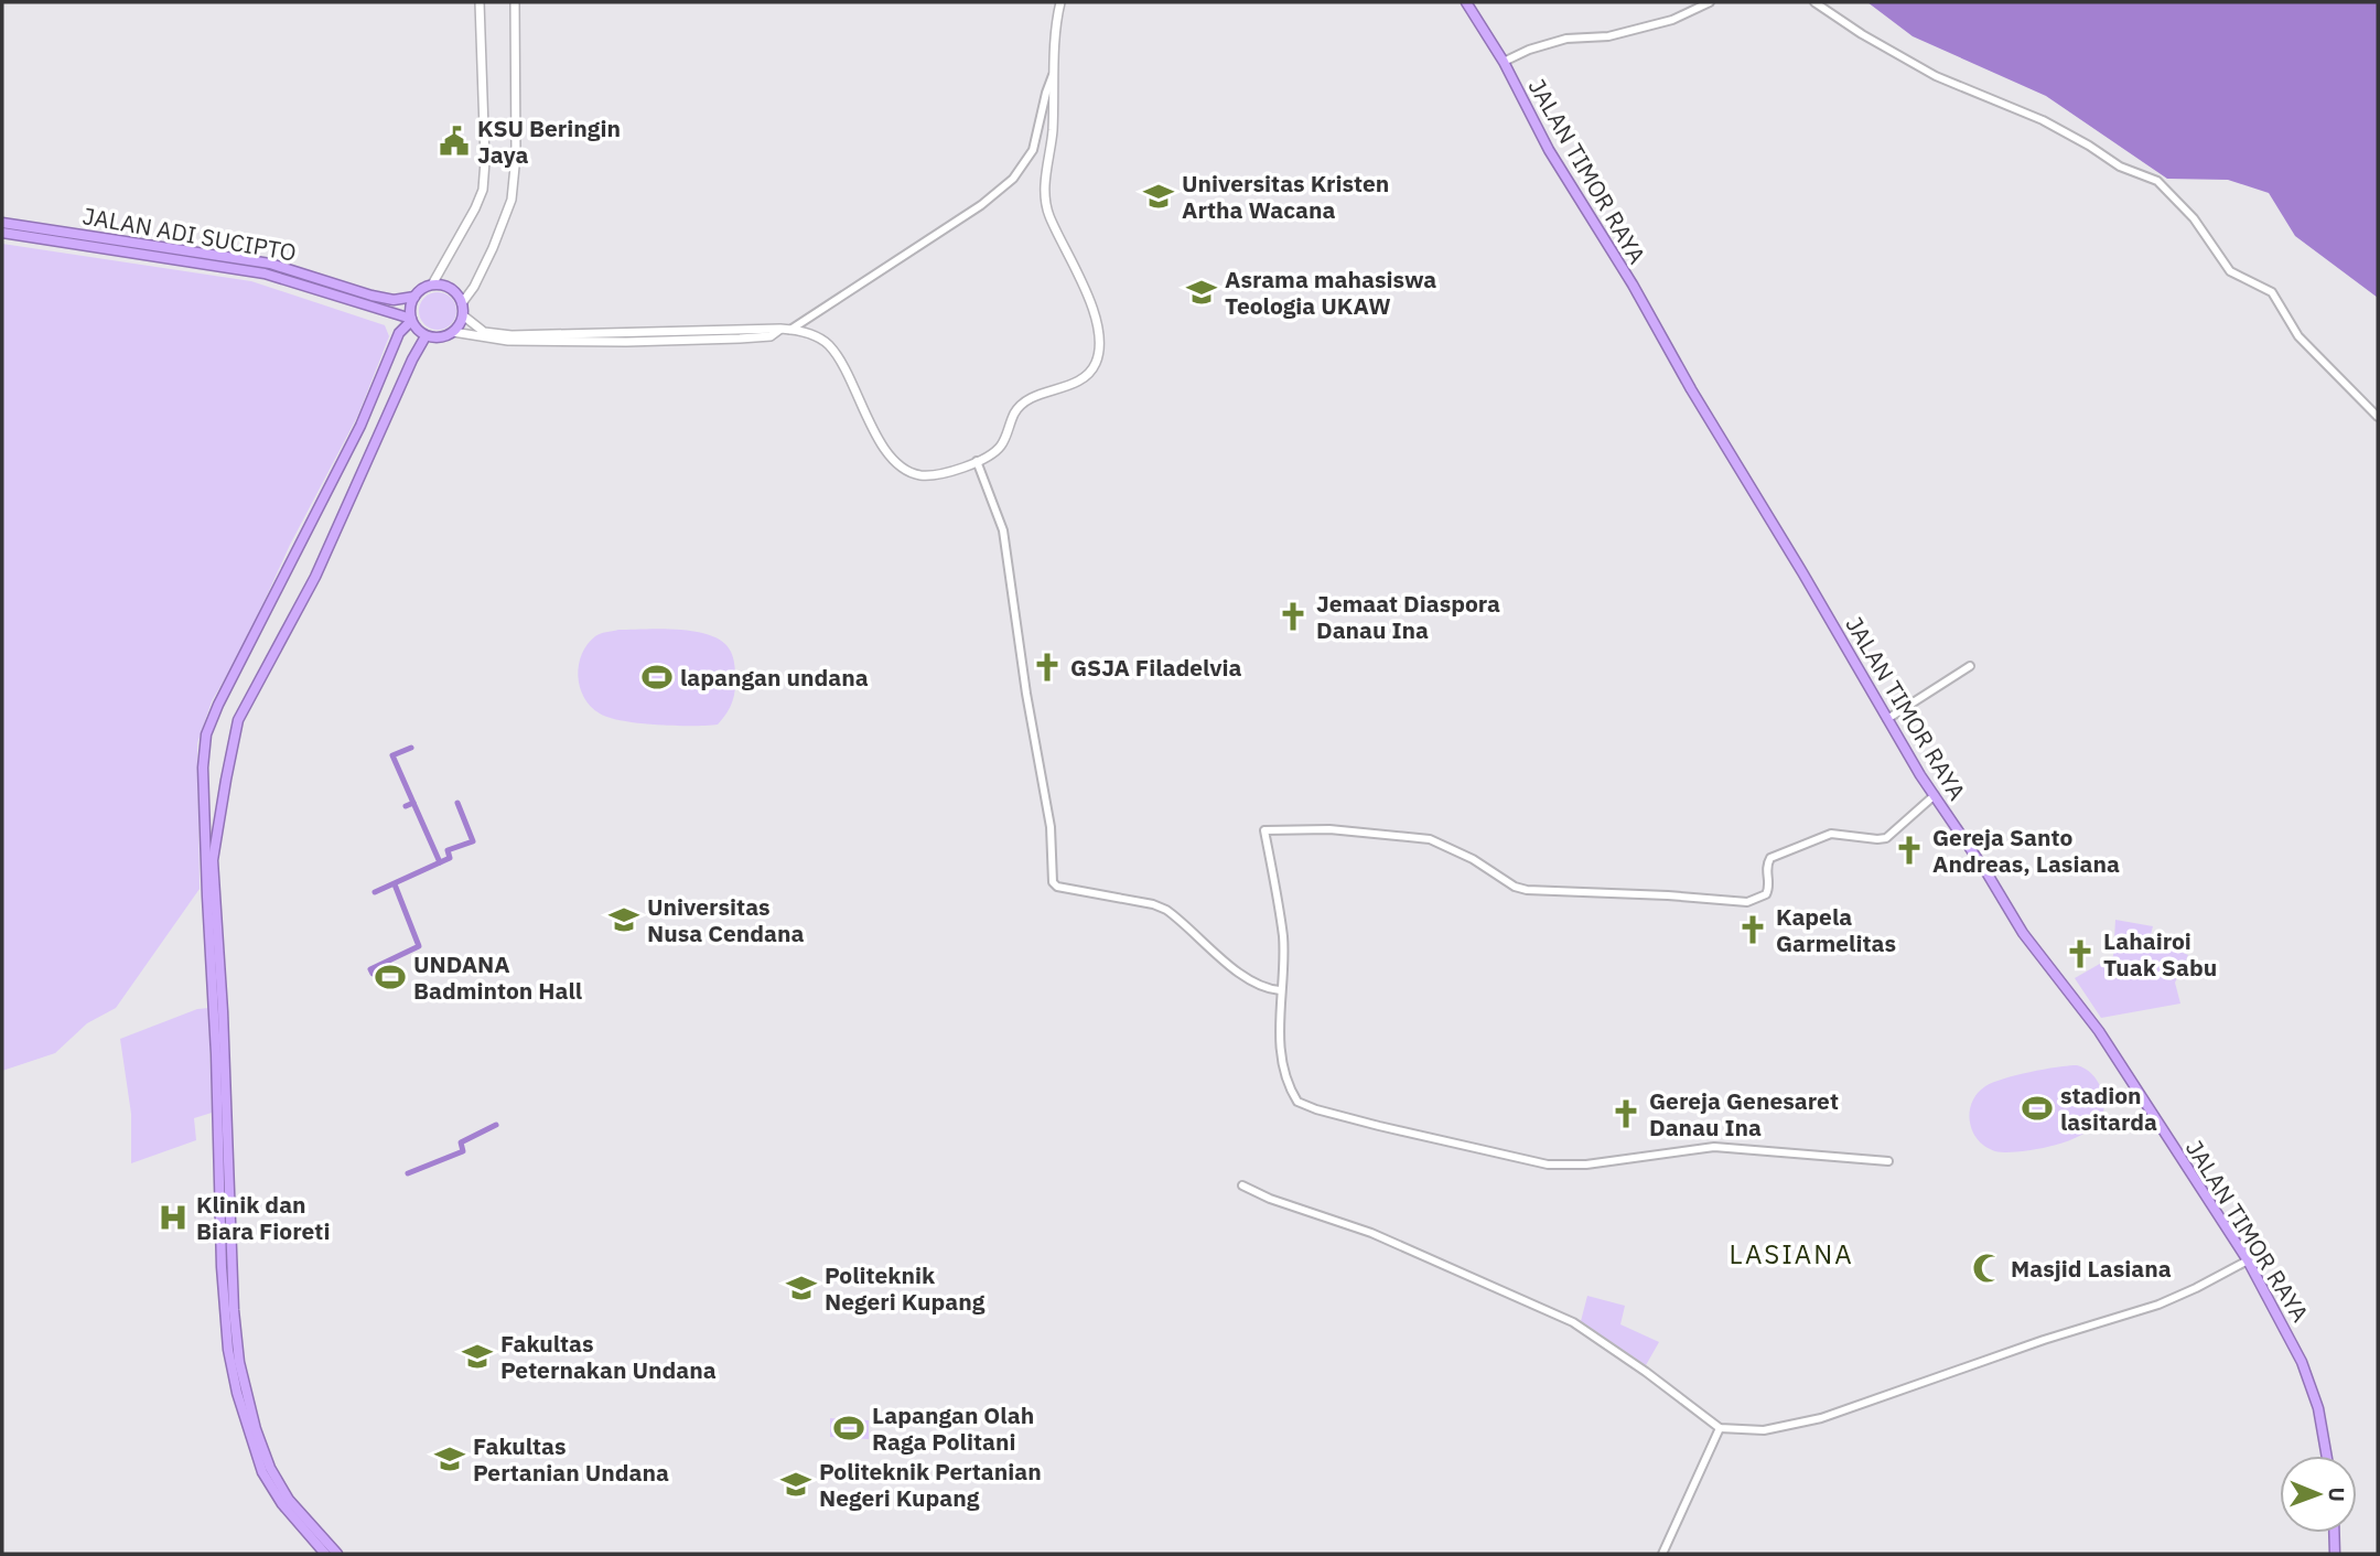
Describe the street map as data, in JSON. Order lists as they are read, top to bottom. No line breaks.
{"streets":{"highway":["JALAN TIMOR RAYA","JALAN ADI SUCIPTO"]},"districts":["LASIANA"],"places":{"public building":["KSU Beringin Jaya"],"school or university":["Universitas Kristen Artha Wacana","Asrama mahasiswa Teologia UKAW","Universitas Nusa Cendana","Politeknik Negeri Kupang","Fakultas Peternakan Undana","Fakultas Pertanian Undana","Politeknik Pertanian Negeri Kupang"],"church":["Jemaat Diaspora Danau Ina","GSJA Filadelvia","Gereja Santo Andreas, Lasiana","Kapela Garmelitas","Lahairoi Tuak Sabu","Gereja Genesaret Danau Ina"],"sports":["lapangan undana","UNDANA Badminton Hall","stadion lasitarda","Lapangan Olah Raga Politani"],"hospital":["Klinik dan Biara Fioreti"],"mosque":["Masjid Lasiana"]},"north":"right"}
